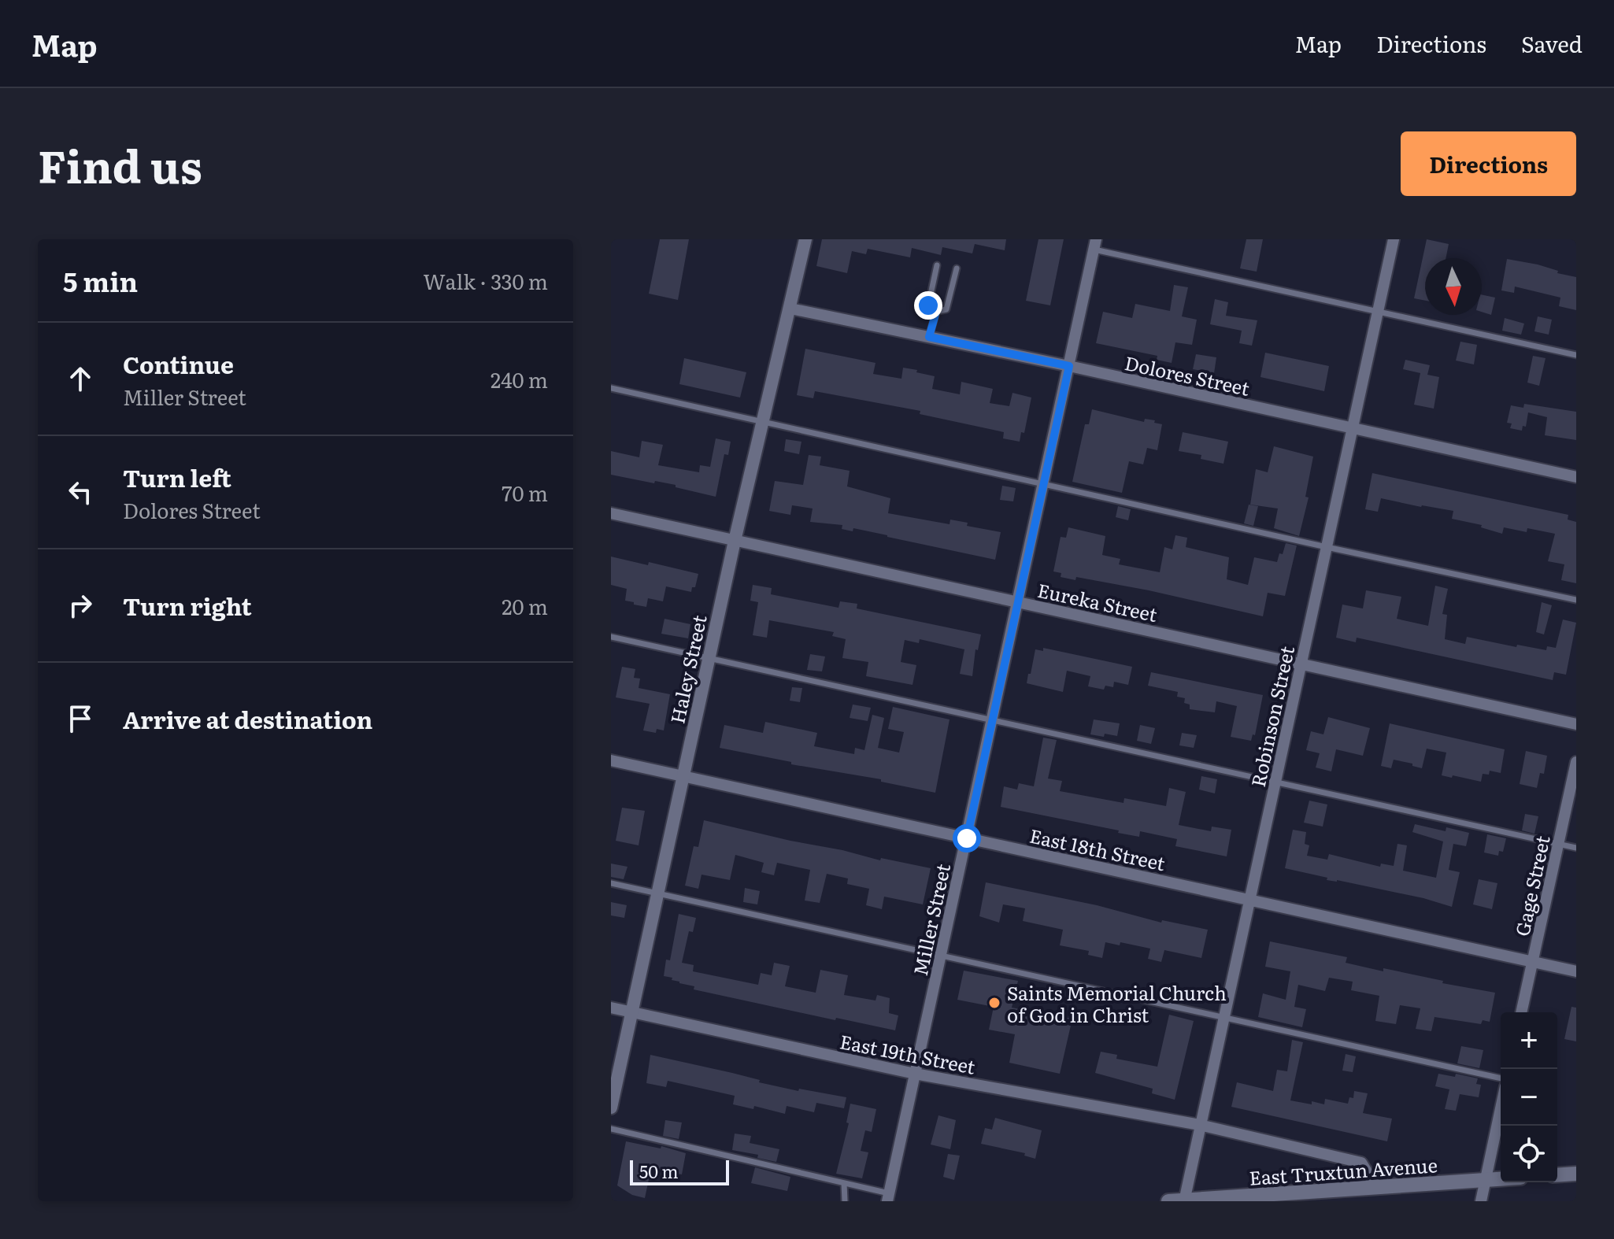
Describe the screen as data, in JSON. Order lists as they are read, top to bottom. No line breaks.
{"streets":{"main road":["East Truxtun Avenue"],"street":["Dolores Street","Eureka Street","Haley Street","Robinson Street","East 18th Street","Gage Street","Miller Street","East 19th Street"]},"crossings":[["Dolores Street","Haley Street"],["Dolores Street","Robinson Street"],["Dolores Street","Miller Street"],["Eureka Street","Haley Street"],["Eureka Street","Robinson Street"],["Eureka Street","Miller Street"],["Haley Street","East 18th Street"],["Haley Street","East 19th Street"],["Robinson Street","East 18th Street"],["Robinson Street","East 19th Street"],["Robinson Street","East Truxtun Avenue"],["East 18th Street","Gage Street"],["East 18th Street","Miller Street"],["Miller Street","East 19th Street"],["East 19th Street","East Truxtun Avenue"]],"places":["Saints Memorial Church of God in Christ"],"scale_bar":"50 m","north":"bottom","page":{"header":"Map","nav":["Map","Directions","Saved"],"title":"Find us","buttons":"Directions","heading":["5 min","Walk · 330 m"],"list":[["Continue","Miller Street","240 m"],["Turn left","Dolores Street","70 m"],["Turn right","20 m"],"Arrive at destination"],"map_buttons":["+","−"],"scale":"50 m"}}
